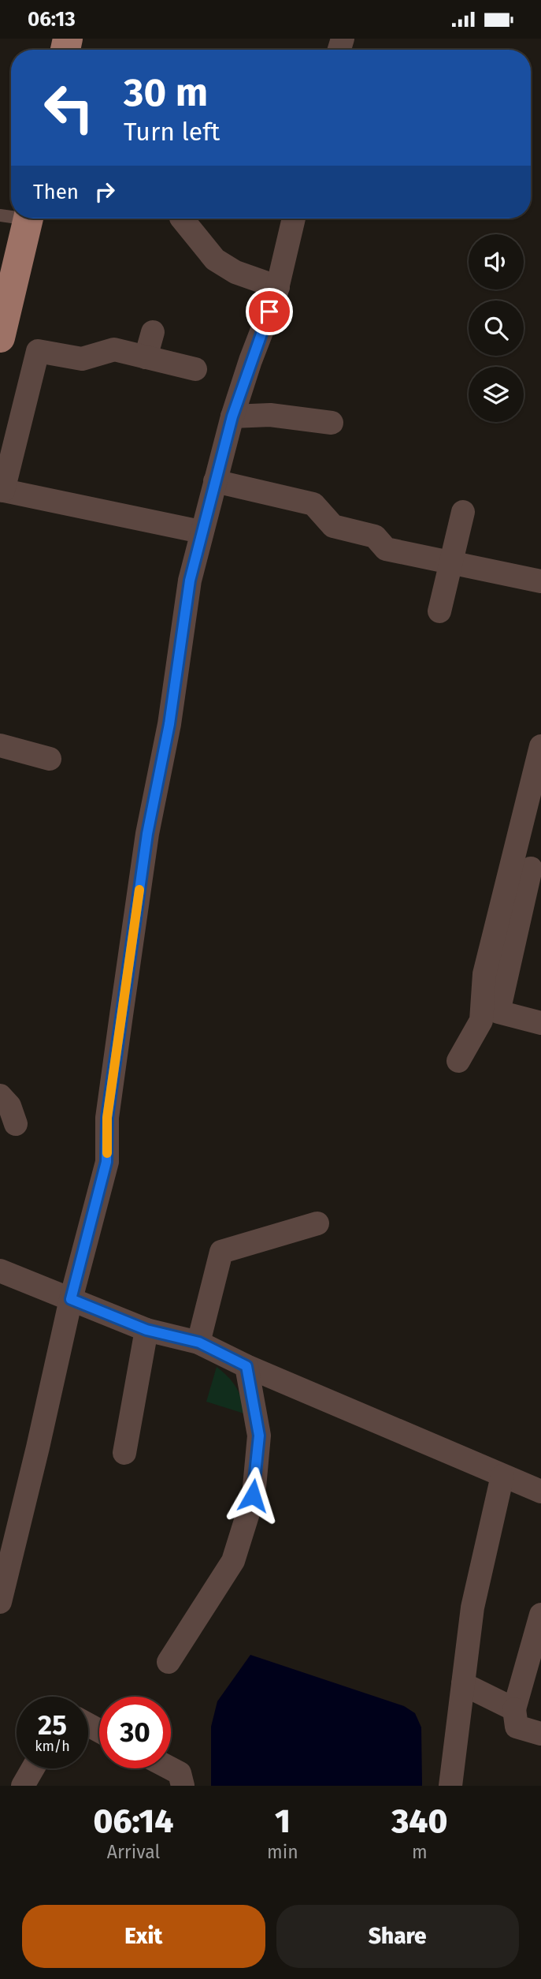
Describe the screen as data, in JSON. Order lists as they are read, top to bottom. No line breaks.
{"page":{"status":"06:13","turn":["30 m","Turn left"],"then":"Then","speed":"25 km/h","limit":"30","eta":["06:14","Arrival","1","min","340","m"],"buttons":["Exit","Share"]}}
